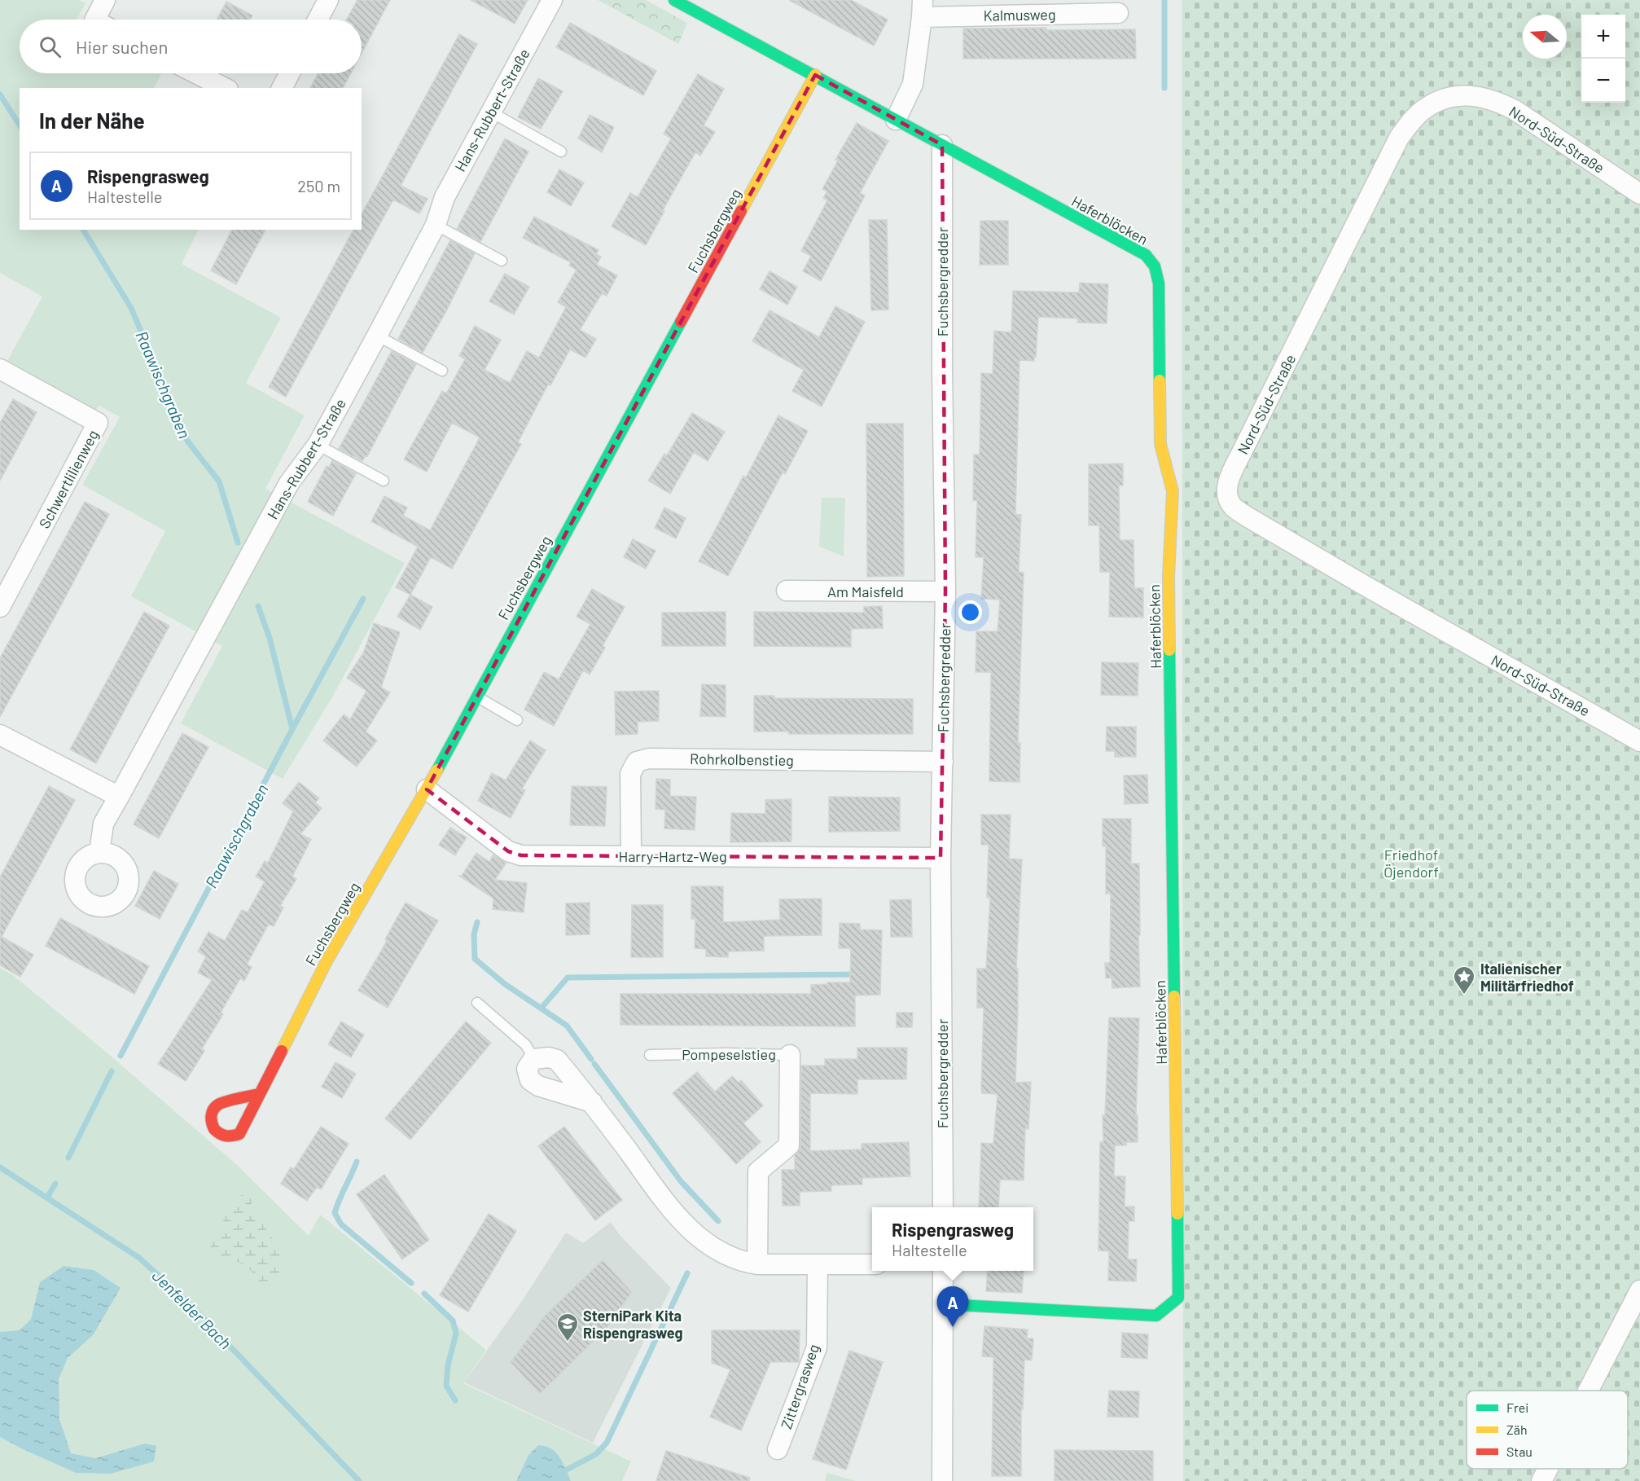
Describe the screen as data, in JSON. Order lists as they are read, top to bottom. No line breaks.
{"streets":{"street":["Kalmusweg","Hans-Rubbert-Straße","Nord-Süd-Straße","Haferblöcken","Fuchsbergweg","Fuchsbergredder","Schwertlilienweg","Am Maisfeld","Rohrkolbenstieg","Harry-Hartz-Weg","Pompeselstieg","Zittergrasweg"]},"crossings":[["Haferblöcken","Fuchsbergweg"],["Haferblöcken","Fuchsbergredder"],["Fuchsbergweg","Harry-Hartz-Weg"],["Fuchsbergredder","Am Maisfeld"],["Fuchsbergredder","Rohrkolbenstieg"],["Fuchsbergredder","Harry-Hartz-Weg"],["Rohrkolbenstieg","Harry-Hartz-Weg"]],"water":["Raawischgraben","Jenfelder Bach"],"parks":["Friedhof Öjendorf"],"places":{"place":["Italienischer Militärfriedhof"],"school or university":["SterniPark Kita Rispengrasweg"]},"legend":["Frei","Zäh","Stau"],"north":"left","page":{"map_buttons":["+","−"],"search":"Hier suchen","heading":"In der Nähe","list":[{"mark":"A","name":"Rispengrasweg","note":"Haltestelle","value":"250 m"}],"popup":["Rispengrasweg","Haltestelle"],"pins":"A"}}
